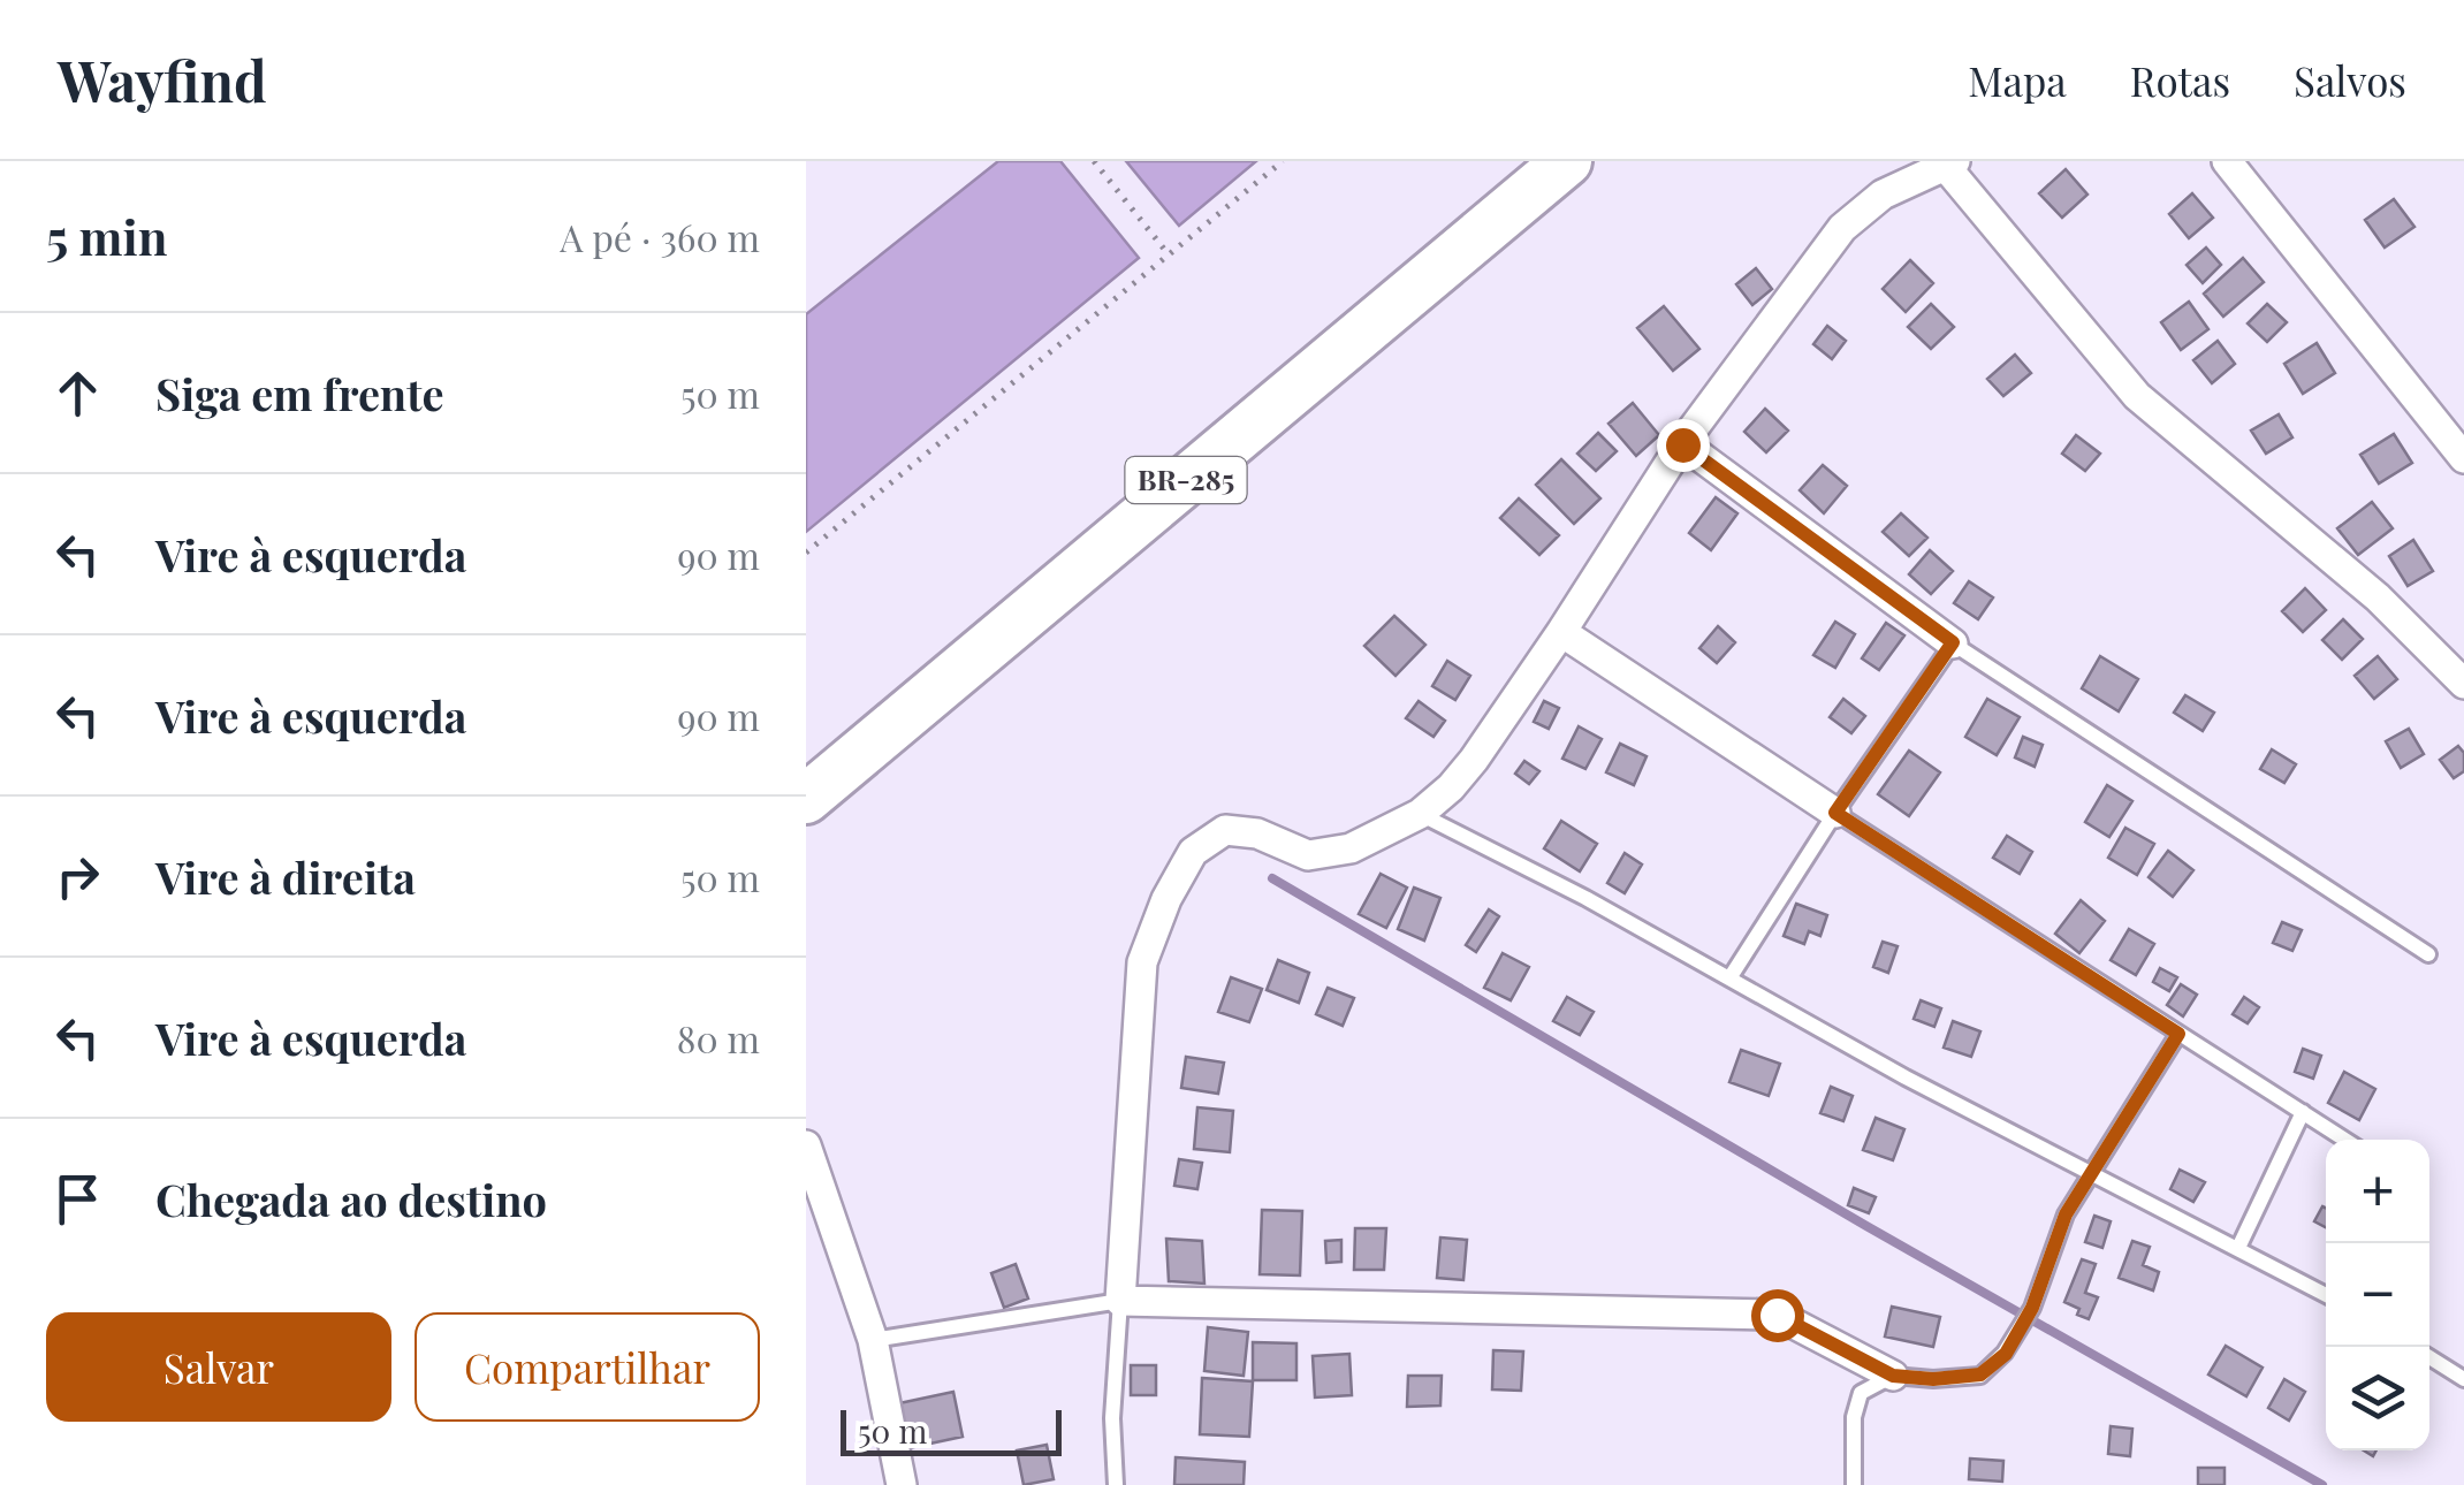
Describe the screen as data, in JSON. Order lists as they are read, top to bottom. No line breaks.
{"streets":{"highway":["BR-285"]},"scale_bar":"50 m","page":{"header":"Wayfind","nav":["Mapa","Rotas","Salvos"],"heading":["5 min","A pé · 360 m"],"list":[["Siga em frente","50 m"],["Vire à esquerda","90 m"],["Vire à esquerda","90 m"],["Vire à direita","50 m"],["Vire à esquerda","80 m"],"Chegada ao destino"],"map_buttons":["+","−"],"buttons":["Salvar","Compartilhar"],"scale":"50 m"}}
